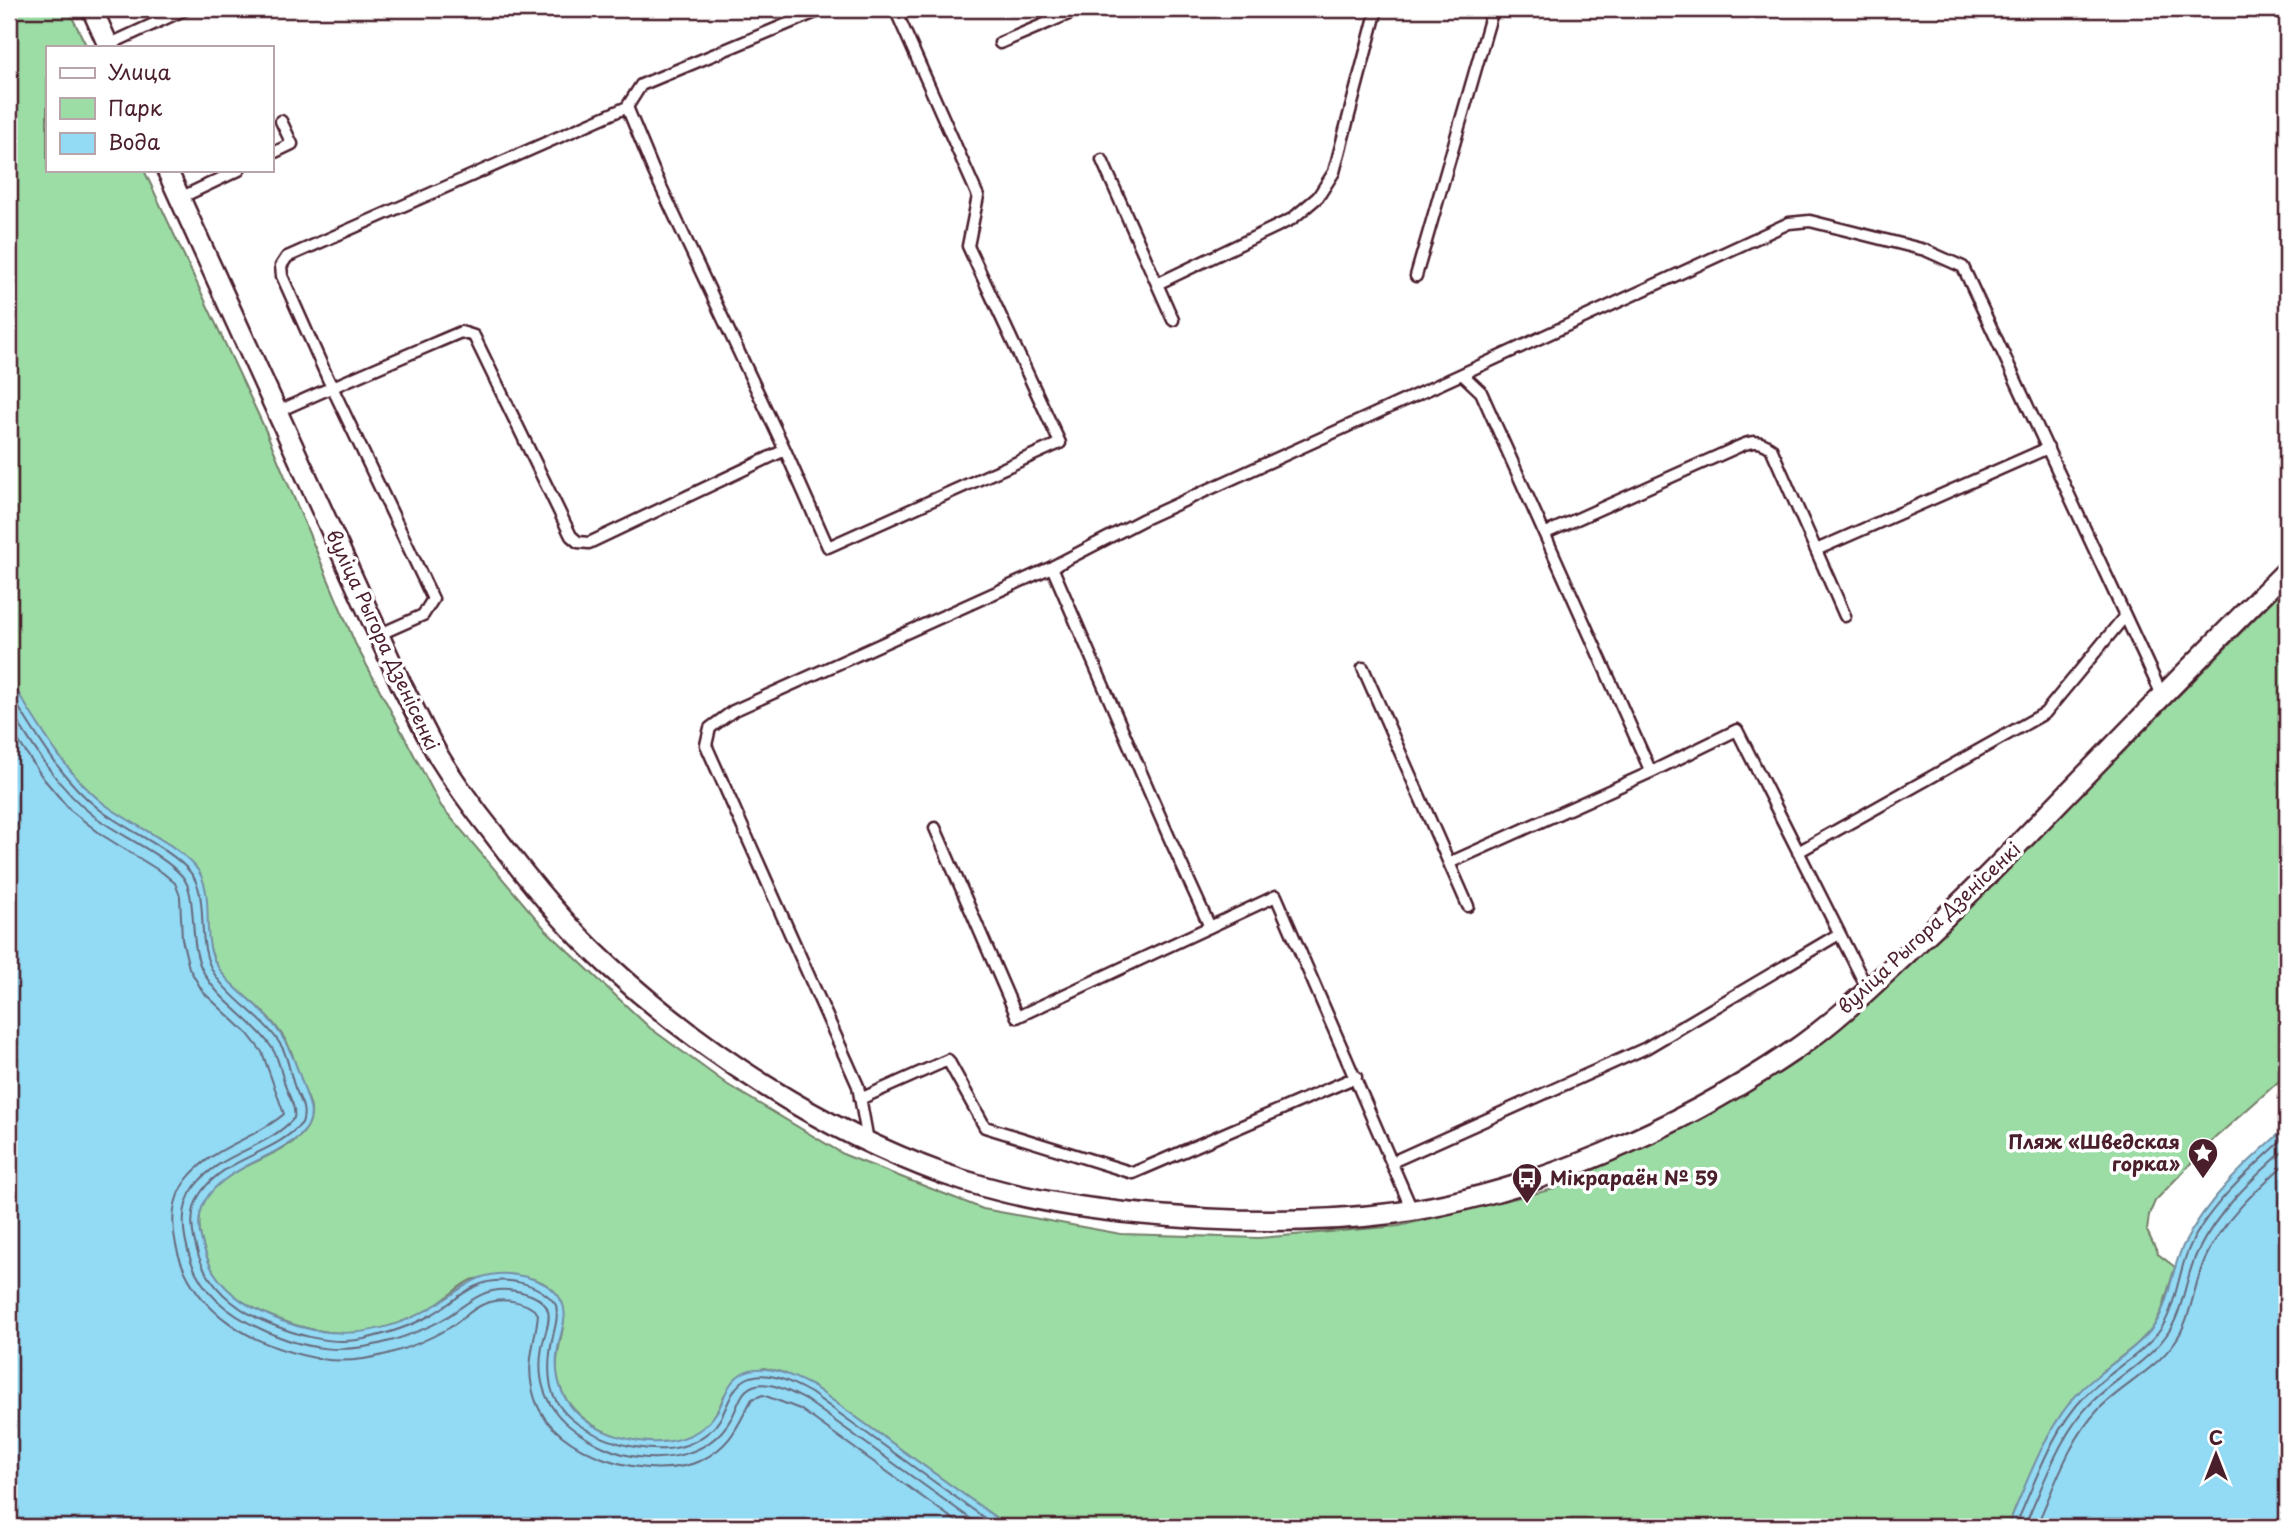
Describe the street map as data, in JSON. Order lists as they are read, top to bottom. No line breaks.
{"streets":{"street":["вуліца Рыгора Дзенісенкі"]},"places":{"place":["Пляж «Шведская горка»"],"bus stop":["Мікрараён № 59"]},"legend":["Улица","Парк","Вода"],"north":"top"}
